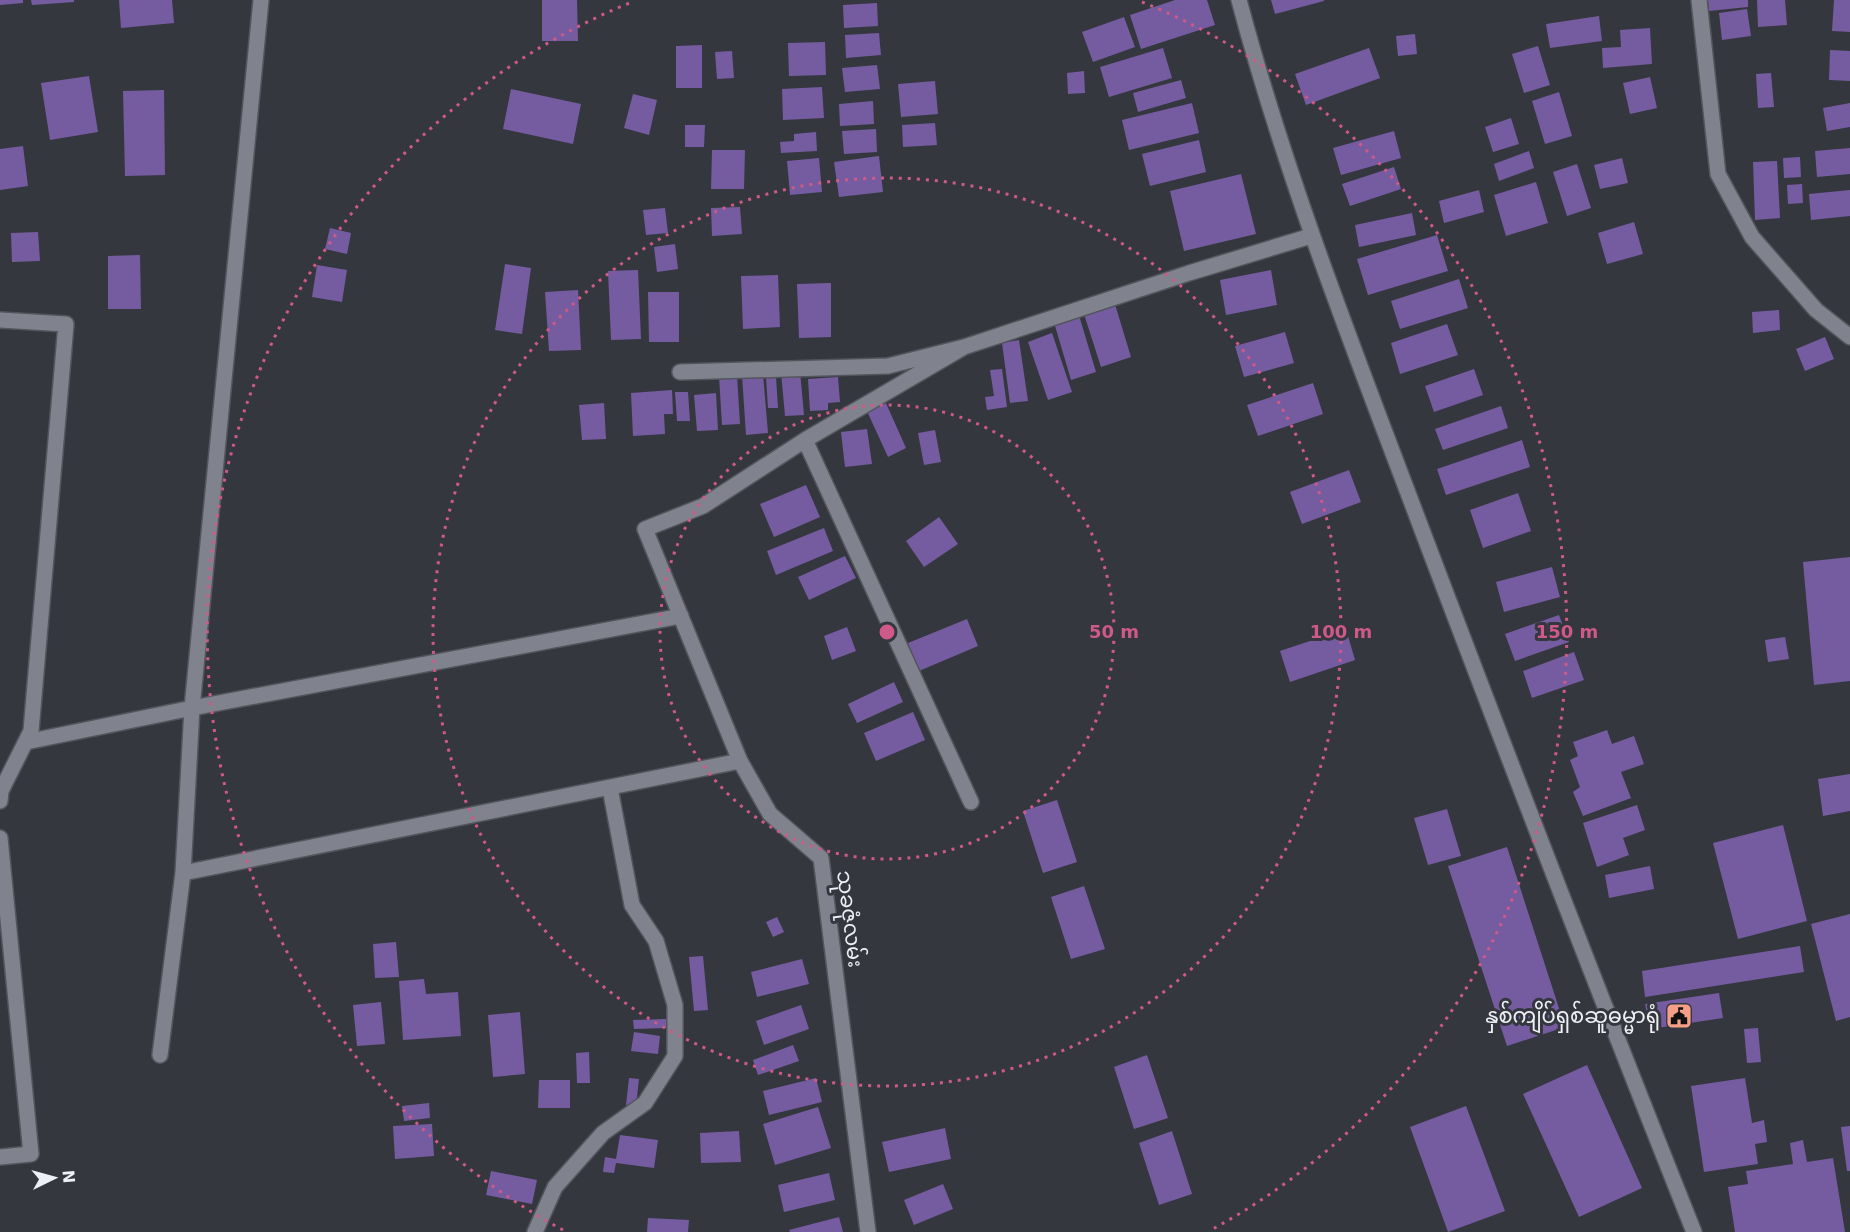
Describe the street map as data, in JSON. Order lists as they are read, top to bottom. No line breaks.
{"streets":{"street":["သုခဇုံလမ်း"]},"places":{"public building":["နှစ်ကျိပ်ရှစ်ဆူဓမ္မာရုံ"]},"north":"right","rings":["50 m","100 m","150 m"]}
